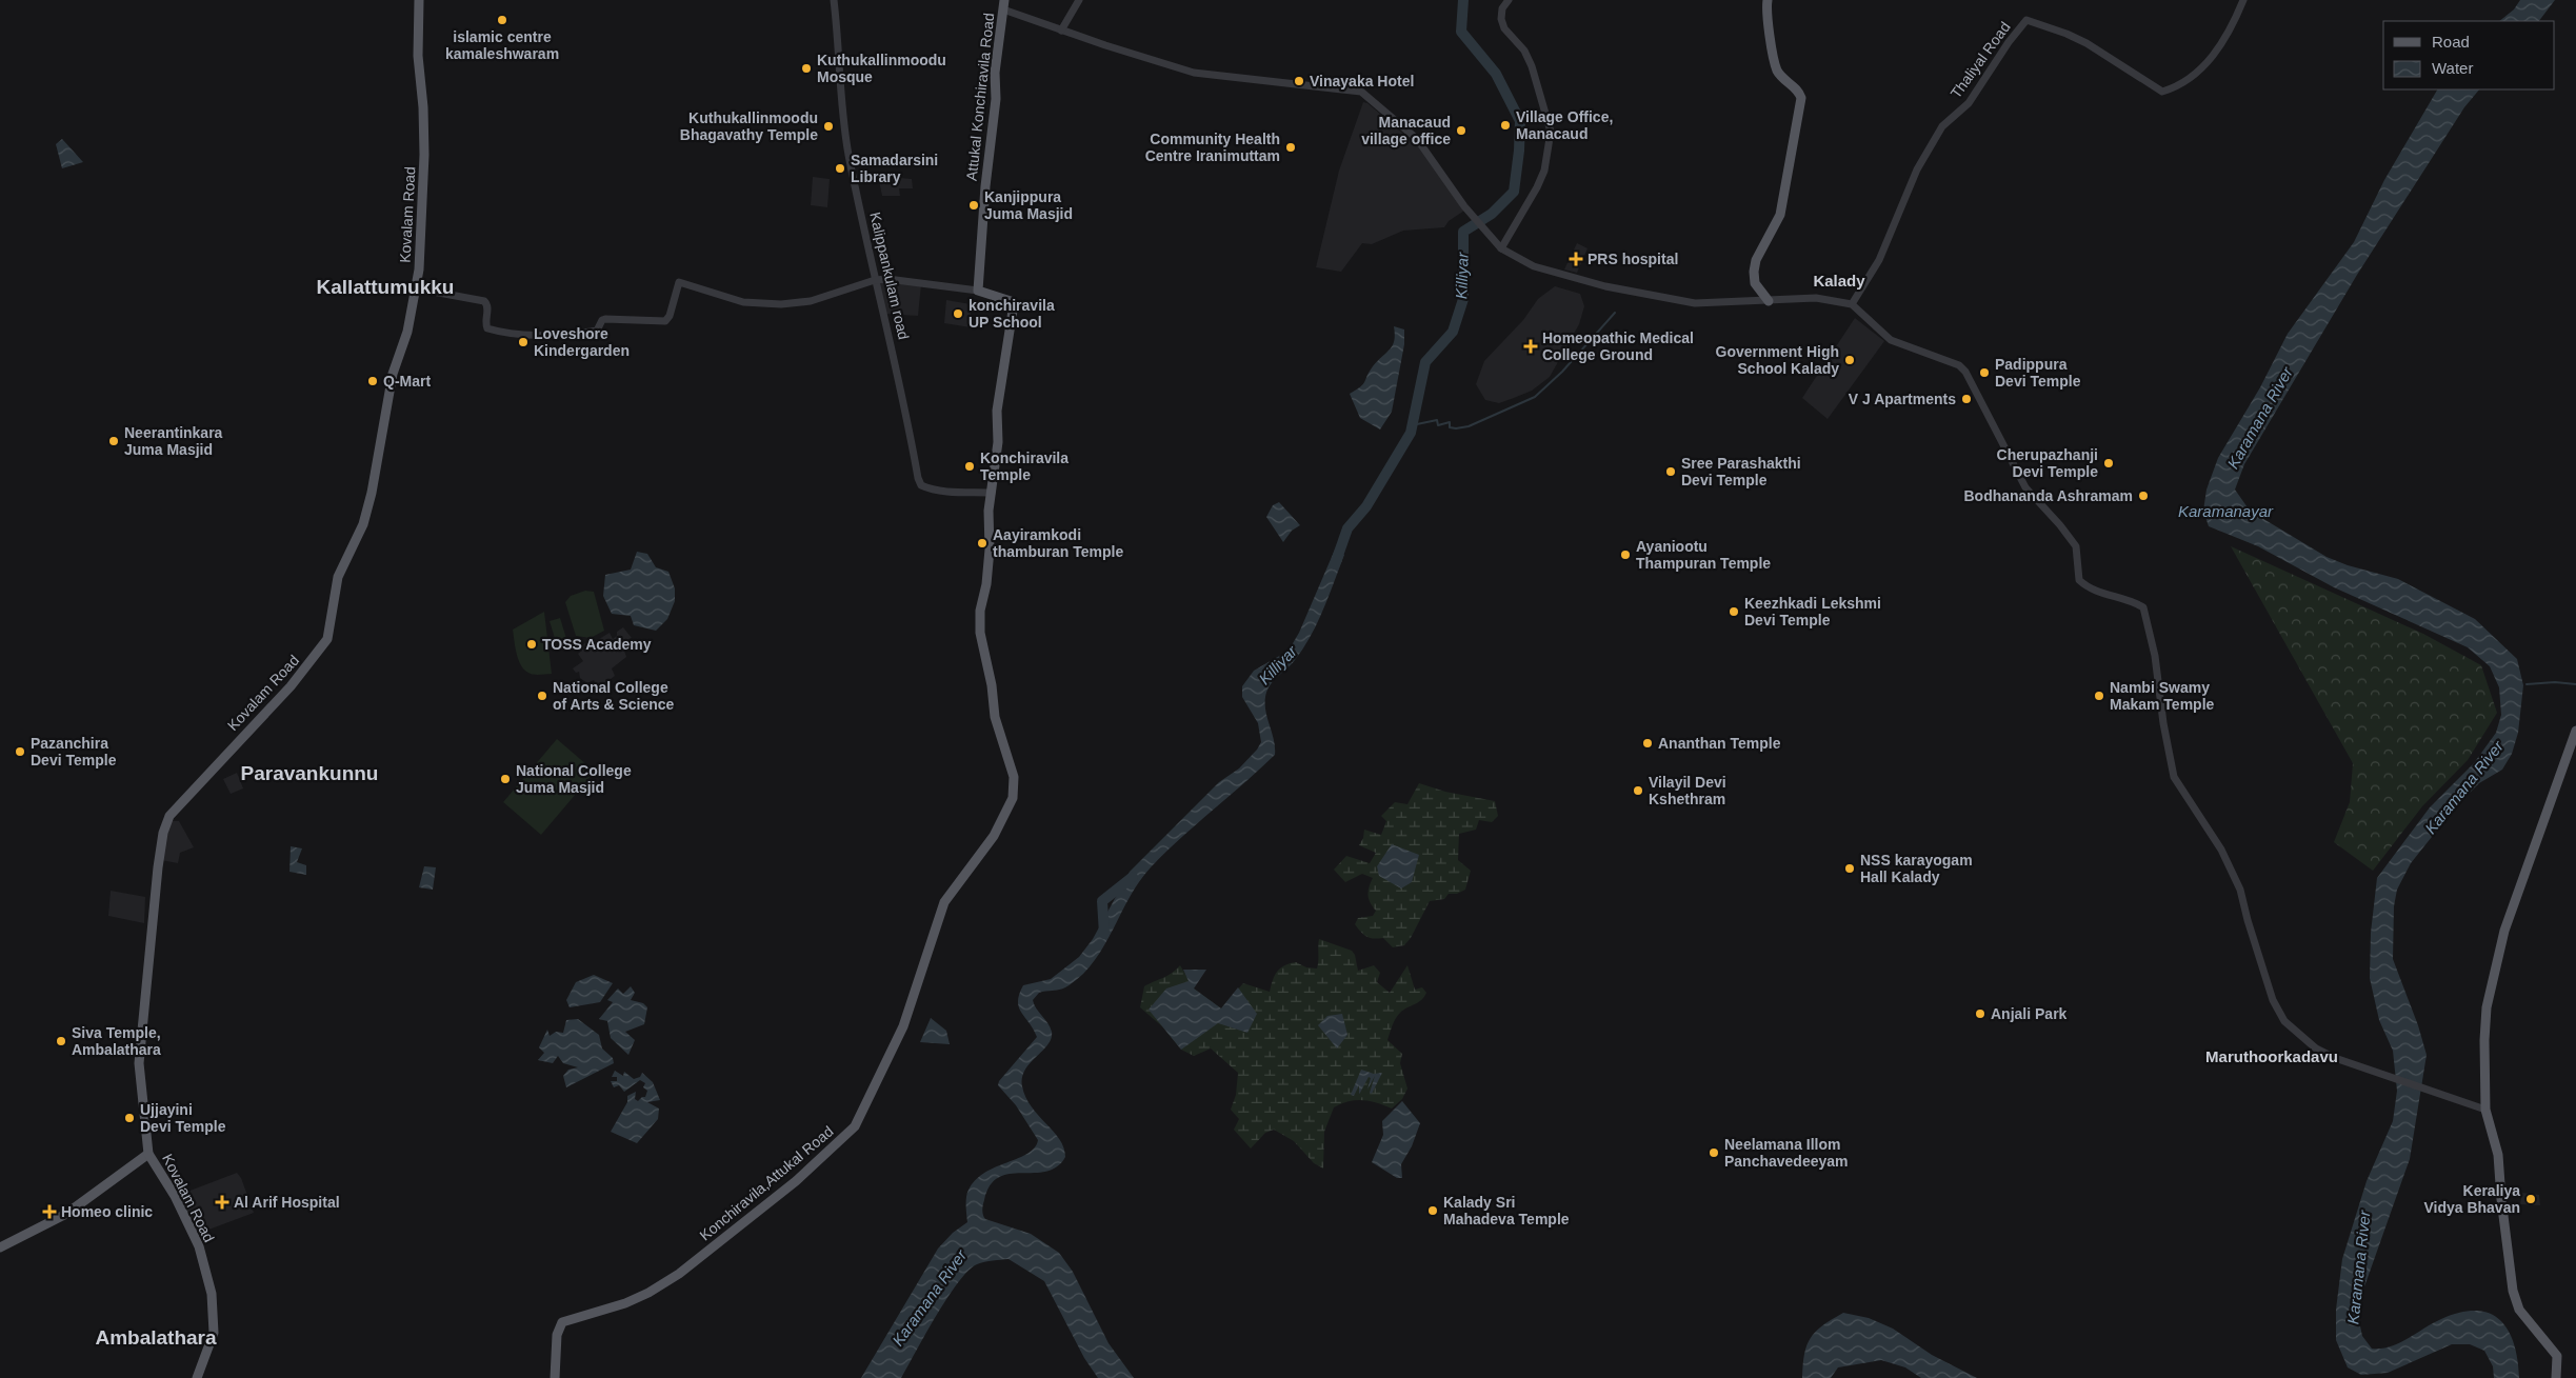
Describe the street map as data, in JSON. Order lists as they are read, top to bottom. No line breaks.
{"streets":{"main road":["Attukal Konchiravila Road","Kovalam Road","Konchiravila,Attukal Road"],"street":["Thaliyal Road","Kalippankulam road"]},"crossings":[["Kalippankulam road","Konchiravila,Attukal Road"]],"districts":["Kalady","Kallattumukku","Paravankunnu","Maruthoorkadavu","Ambalathara"],"water":["Killiyar","Karamana River","Karamanayar"],"places":{"other":["islamic centre kamaleshwaram","Kuthukallinmoodu Mosque","Vinayaka Hotel","Village Office, Manacaud","Kuthukallinmoodu Bhagavathy Temple","Manacaud village office","Community Health Centre Iranimuttam","Samadarsini Library","Kanjippura Juma Masjid","konchiravila UP School","Loveshore Kindergarden","Government High School Kalady","Padippura Devi Temple","Q-Mart","V J Apartments","Neerantinkara Juma Masjid","Cherupazhanji Devi Temple","Konchiravila Temple","Sree Parashakthi Devi Temple","Bodhananda Ashramam","Aayiramkodi thamburan Temple","Ayaniootu Thampuran Temple","Keezhkadi Lekshmi Devi Temple","TOSS Academy","National College of Arts & Science","Nambi Swamy Makam Temple","Ananthan Temple","Pazanchira Devi Temple","National College Juma Masjid","Vilayil Devi Kshethram","NSS karayogam Hall Kalady","Anjali Park","Siva Temple, Ambalathara","Ujjayini Devi Temple","Neelamana Illom Panchavedeeyam","Keraliya Vidya Bhavan","Kalady Sri Mahadeva Temple"],"health":["PRS hospital","Homeopathic Medical College Ground","Al Arif Hospital","Homeo clinic"]},"legend":["Road","Water"]}
